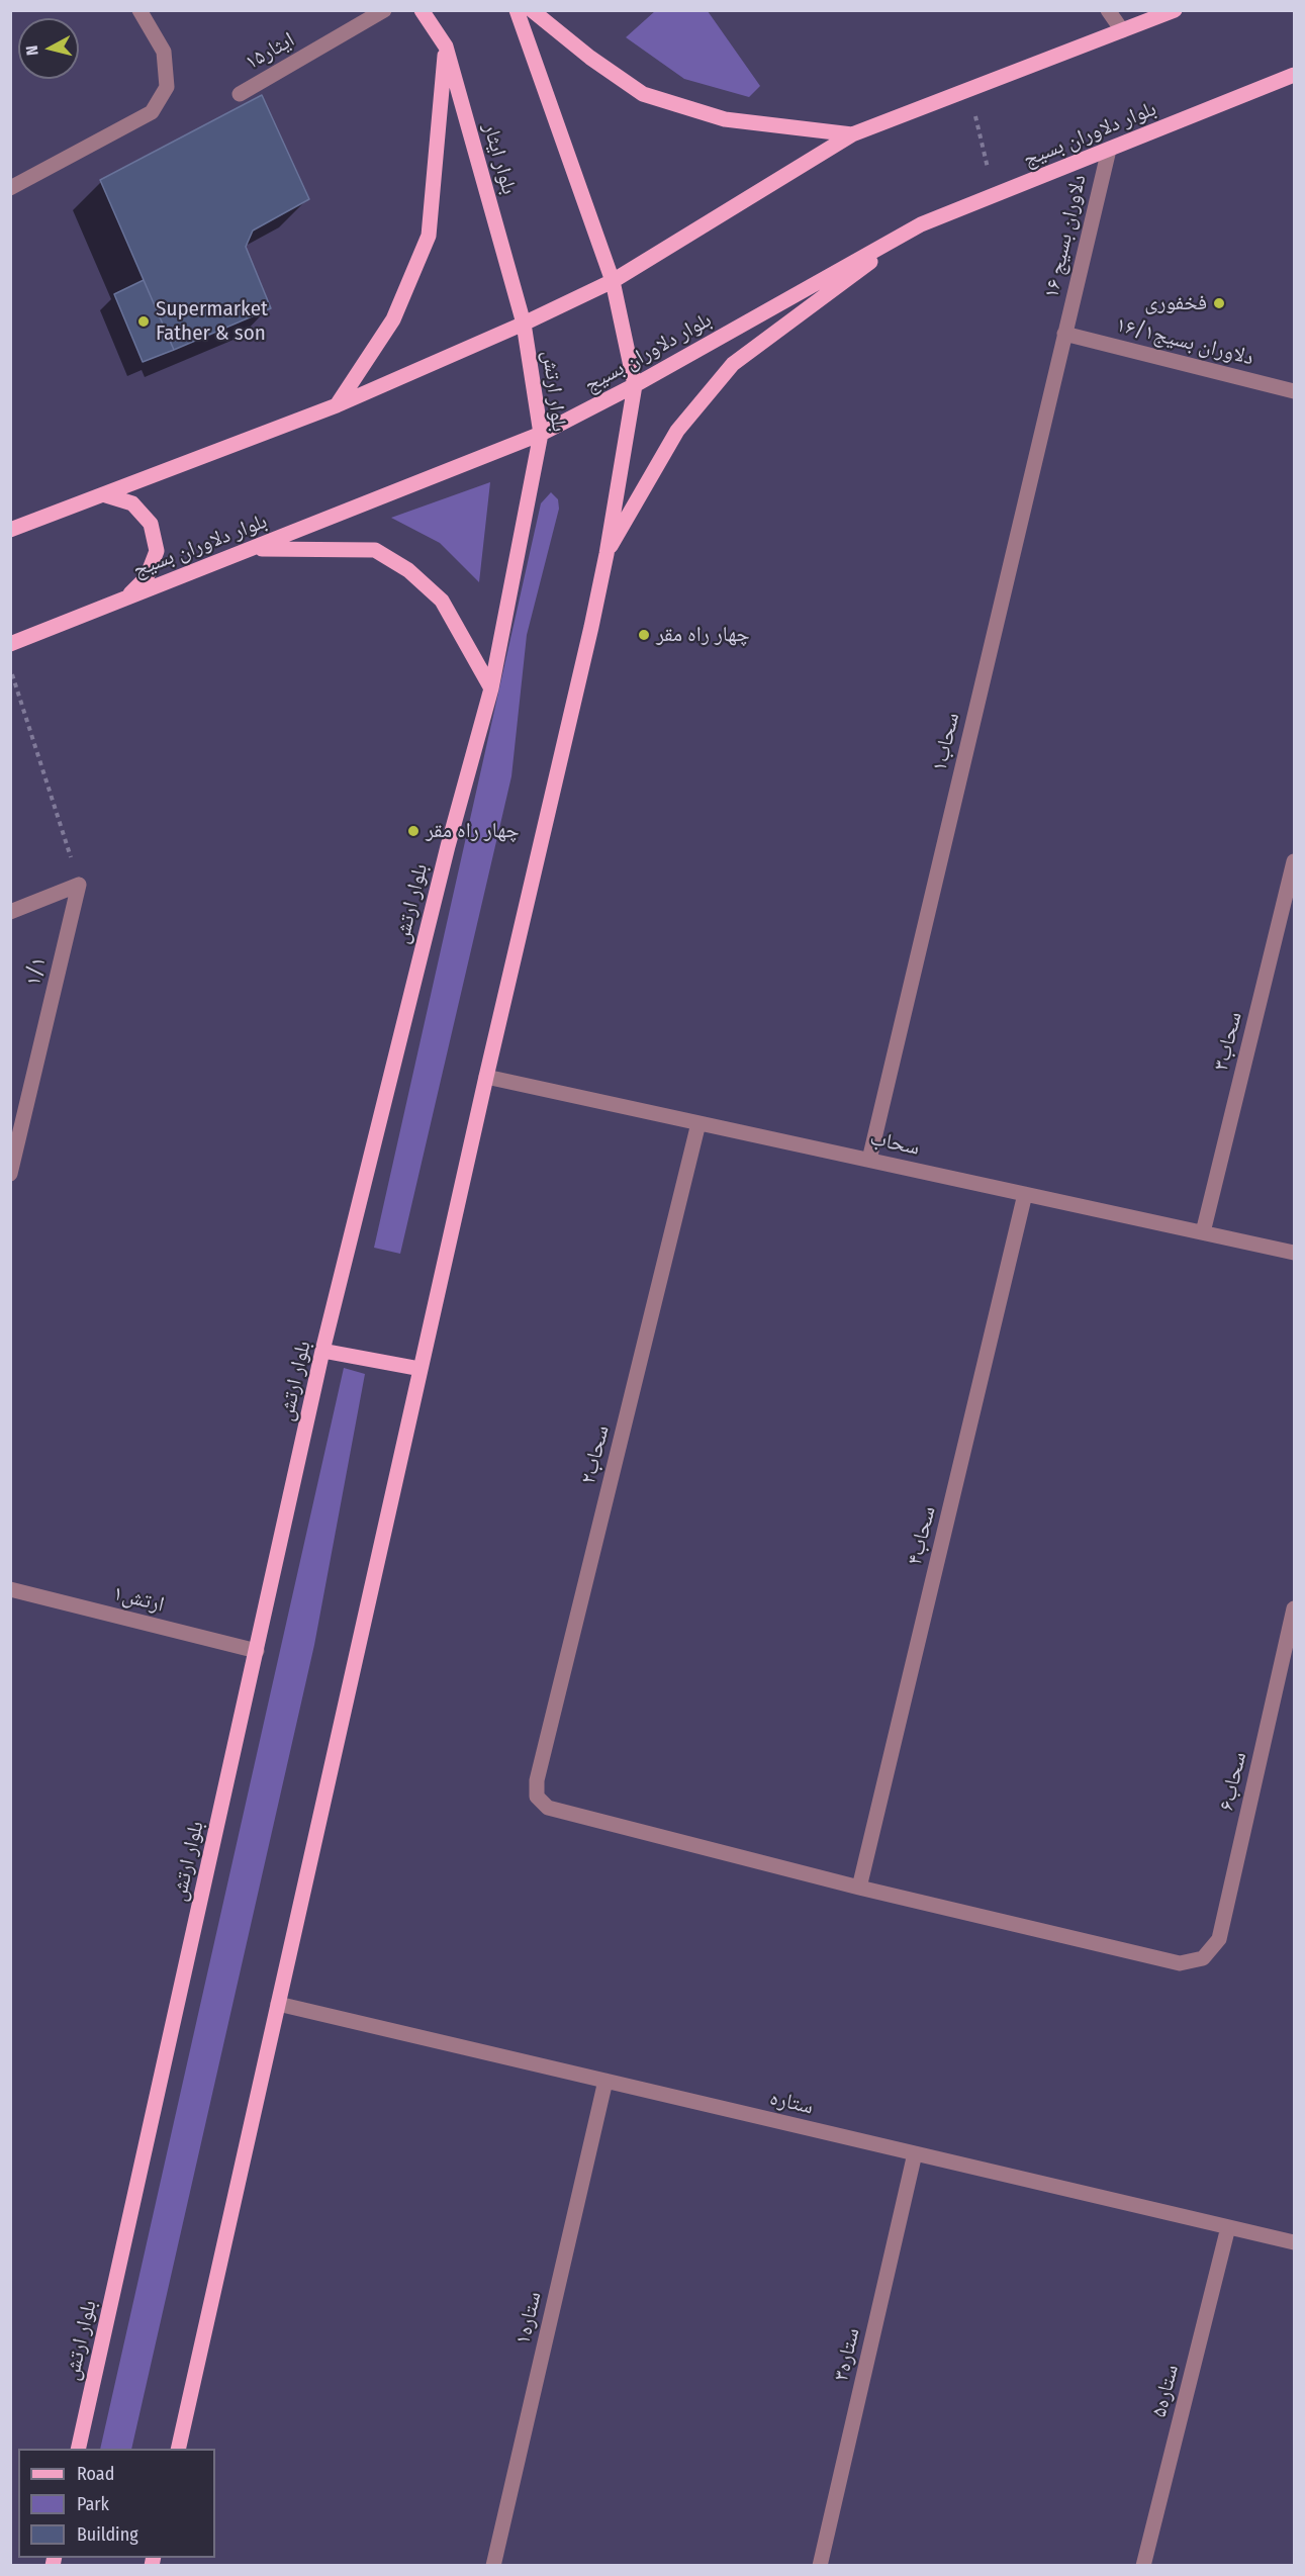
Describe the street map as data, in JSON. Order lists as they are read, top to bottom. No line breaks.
{"streets":{"main road":["بلوار دلاوران بسیج","بلوار ایثار","بلوار ارتش"],"street":["ایثار۱۵","دلاوران بسیج ۱۶","دلاوران بسیج۱۶/۱","۱سحاب","۱/۱","۳سحاب","سحاب","۲سحاب","۴سحاب","ارتش۱","۶سحاب","ستاره","۱ستاره","۳ستاره","۵ستاره"]},"crossings":[["بلوار دلاوران بسیج","دلاوران بسیج ۱۶"],["بلوار دلاوران بسیج","بلوار ارتش"],["بلوار ایثار","بلوار ارتش"],["دلاوران بسیج ۱۶","دلاوران بسیج۱۶/۱"],["دلاوران بسیج ۱۶","۱سحاب"],["دلاوران بسیج۱۶/۱","۱سحاب"],["بلوار ارتش","ارتش۱"],["۱سحاب","سحاب"],["۳سحاب","سحاب"],["سحاب","۲سحاب"],["سحاب","۴سحاب"],["۲سحاب","۴سحاب"],["۲سحاب","۶سحاب"],["۴سحاب","۶سحاب"],["ستاره","۱ستاره"],["ستاره","۳ستاره"],["ستاره","۵ستاره"]],"places":["فخفوری","Supermarket Father & son","چهار راه مقر‍","چهار راه مقر"],"legend":["Road","Park","Building"],"north":"left"}
